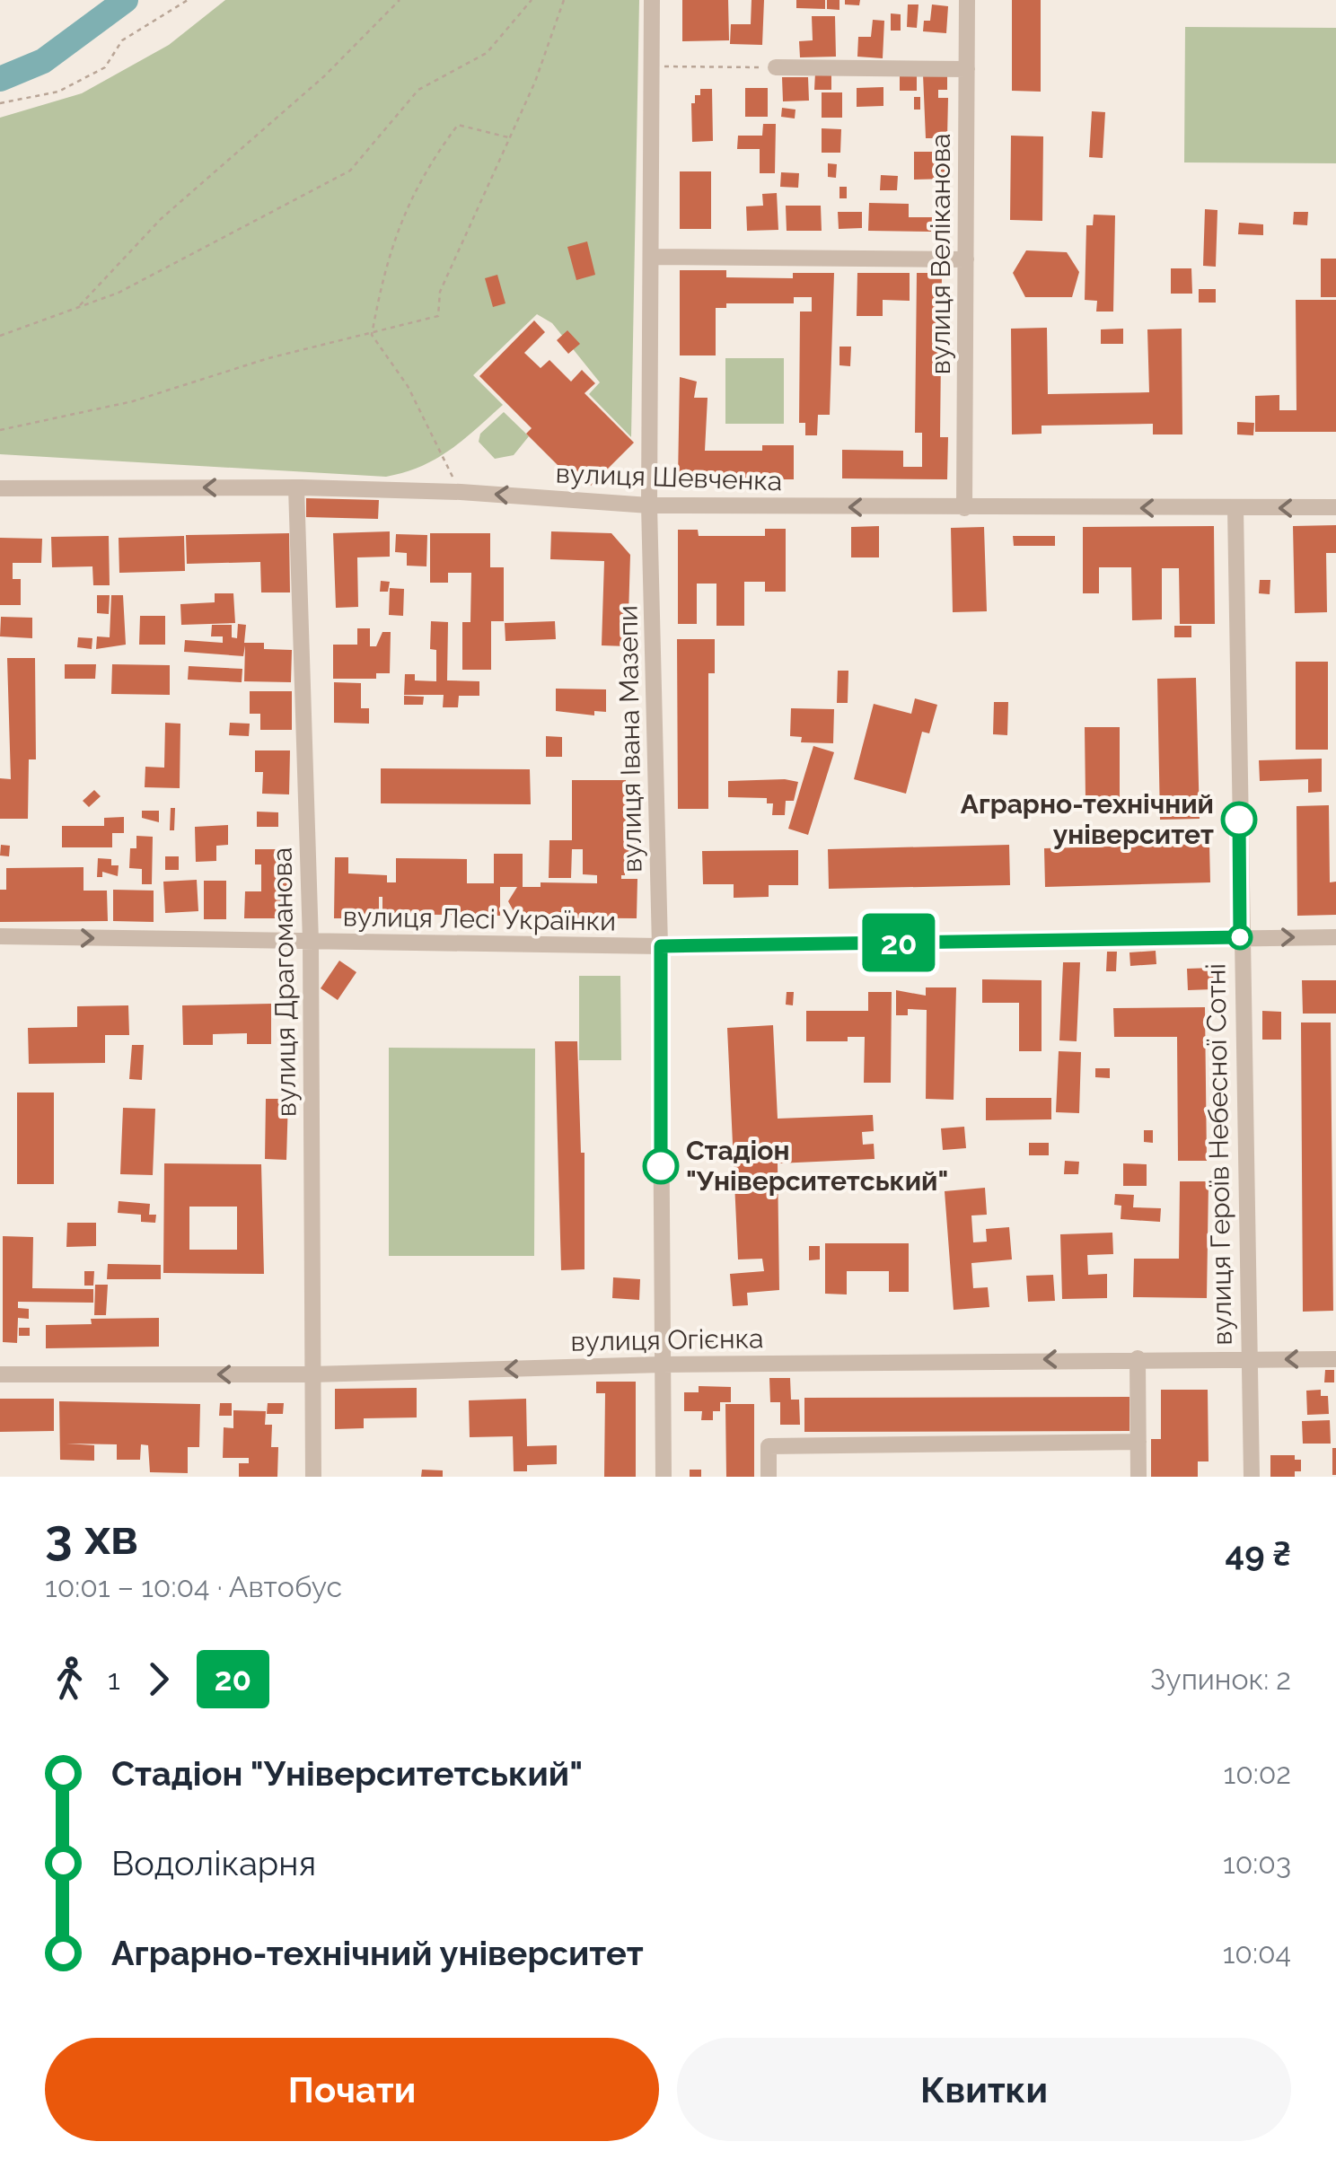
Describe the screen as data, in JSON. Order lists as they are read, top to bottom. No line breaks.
{"streets":{"street":["вулиця Веліканова","вулиця Шевченка","вулиця Івана Мазепи","вулиця Лесі Українки","вулиця Драгоманова","вулиця Героїв Небесної Сотні","вулиця Огієнка"]},"crossings":[["вулиця Веліканова","вулиця Шевченка"],["вулиця Шевченка","вулиця Івана Мазепи"],["вулиця Шевченка","вулиця Драгоманова"],["вулиця Шевченка","вулиця Героїв Небесної Сотні"],["вулиця Івана Мазепи","вулиця Лесі Українки"],["вулиця Івана Мазепи","вулиця Огієнка"],["вулиця Лесі Українки","вулиця Драгоманова"],["вулиця Лесі Українки","вулиця Героїв Небесної Сотні"],["вулиця Драгоманова","вулиця Огієнка"],["вулиця Героїв Небесної Сотні","вулиця Огієнка"]],"one_way":["вулиця Шевченка"],"places":["Аграрно-технічний університет","Стадіон \"Університетський\""],"lines":["bus line 20"],"page":{"on_map":"20","heading":["3 хв","10:01 – 10:04 · Автобус","49 ₴"],"legs":["1","20","Зупинок: 2"],"list":[{"name":"Стадіон \"Університетський\"","value":"10:02"},{"name":"Водолікарня","value":"10:03"},{"name":"Аграрно-технічний університет","value":"10:04"}],"buttons":["Почати","Квитки"]}}
